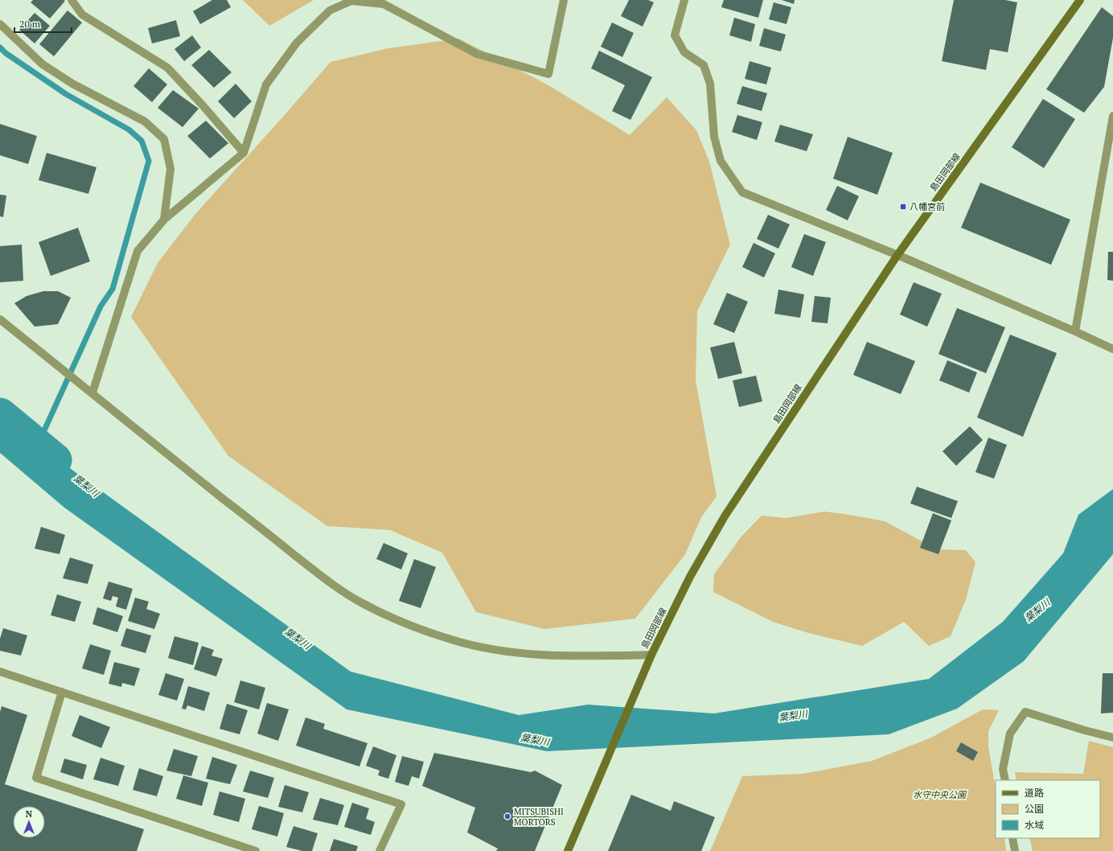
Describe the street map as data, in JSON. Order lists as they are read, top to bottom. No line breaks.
{"streets":{"main road":["島田岡部線"]},"water":["葉梨川"],"parks":["水守中央公園"],"places":{"transit":["八幡宮前"],"other":["MITSUBISHI MORTORS"]},"legend":["道路","公園","水域"],"scale_bar":"20 m","north":"top"}
